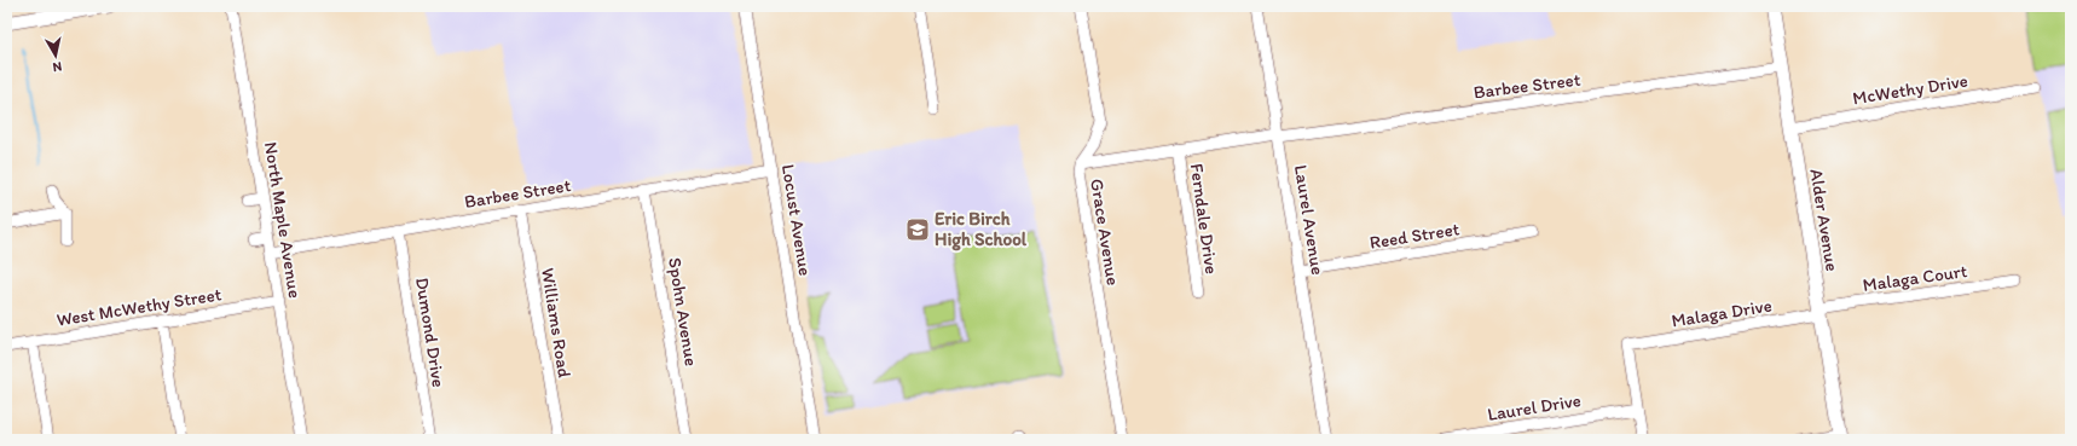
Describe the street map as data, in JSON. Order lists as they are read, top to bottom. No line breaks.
{"streets":{"main road":["Alder Avenue"],"street":["Barbee Street","McWethy Drive","Ferndale Drive","North Maple Avenue","Locust Avenue","Laurel Avenue","Grace Avenue","Reed Street","Malaga Court","West McWethy Street","Spohn Avenue","Malaga Drive","Williams Road","Dumond Drive","Laurel Drive"]},"crossings":[["Barbee Street","Ferndale Drive"],["Barbee Street","North Maple Avenue"],["Barbee Street","Locust Avenue"],["Barbee Street","Laurel Avenue"],["Barbee Street","Alder Avenue"],["Barbee Street","Grace Avenue"],["Barbee Street","Spohn Avenue"],["Barbee Street","Williams Road"],["Barbee Street","Dumond Drive"],["McWethy Drive","Alder Avenue"],["North Maple Avenue","West McWethy Street"],["Laurel Avenue","Reed Street"],["Alder Avenue","Malaga Court"],["Alder Avenue","Malaga Drive"],["Malaga Court","Malaga Drive"],["Malaga Drive","Laurel Drive"]],"places":{"school or university":["Eric Birch High School"]},"north":"bottom"}
